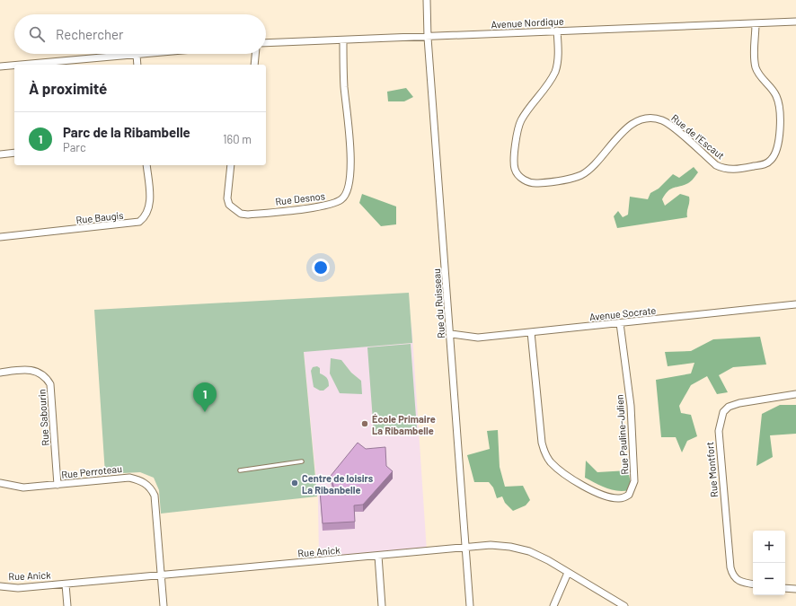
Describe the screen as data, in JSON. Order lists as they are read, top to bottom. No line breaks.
{"streets":{"street":["Avenue Nordique","Rue de l'Escaut","Rue Desnos","Rue Baugis","Rue du Ruisseau","Avenue Socrate","Rue Sabourin","Rue Pauline-Julien","Rue Montfort","Rue Perroteau","Rue Anick"]},"crossings":[["Avenue Nordique","Rue de l'Escaut"],["Avenue Nordique","Rue Desnos"],["Avenue Nordique","Rue du Ruisseau"],["Rue du Ruisseau","Avenue Socrate"],["Rue du Ruisseau","Rue Anick"],["Avenue Socrate","Rue Pauline-Julien"],["Rue Sabourin","Rue Perroteau"],["Rue Perroteau","Rue Anick"]],"places":["École Primaire La Ribambelle","Centre de loisirs La Ribanbelle"],"page":{"search":"Rechercher","heading":"À proximité","list":[{"mark":"1","name":"Parc de la Ribambelle","note":"Parc","value":"160 m"}],"pins":"1","map_buttons":["+","−"]}}
